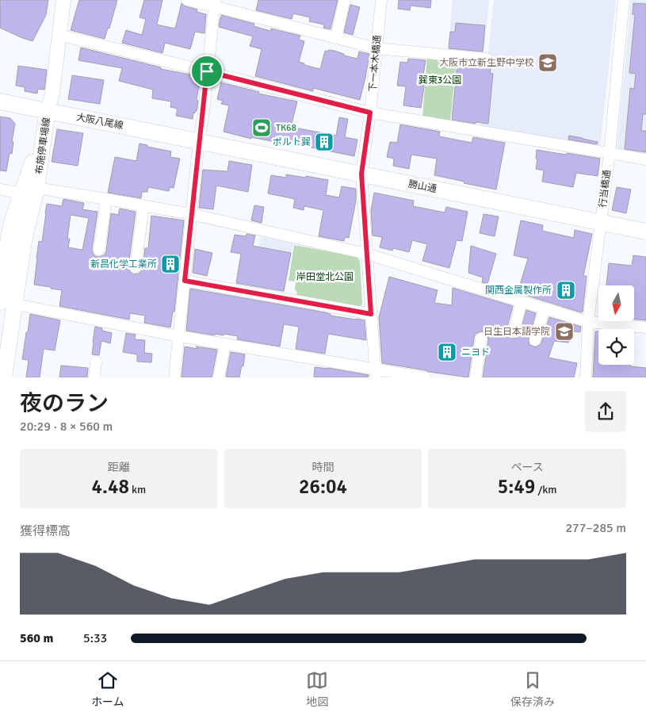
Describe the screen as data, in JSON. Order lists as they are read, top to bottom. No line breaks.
{"streets":{"main road":["大阪八尾線","布施停車場線","勝山通"],"street":["下一本木橋通","行当橋通"]},"crossings":[["下一本木橋通","勝山通"],["大阪八尾線","布施停車場線"],["大阪八尾線","勝山通"],["勝山通","行当橋通"]],"parks":["巽東3公園","岸田堂北公園"],"places":{"school or university":["大阪市立新生野中学校","日生日本語学院"],"sports":["TK68"],"building":["ポルト巽","新昌化学工業所","関西金属製作所","ニヨド"]},"north":"bottom","page":{"heading":["夜のラン","20:29 · 8 × 560 m"],"stats":[["距離","4.48 km"],["時間","26:04"],["ペース","5:49 /km"]],"chart":["獲得標高","277–285 m"],"list":[{"name":"560 m","note":"5:33"}],"tabs":["ホーム","地図","保存済み"]}}
